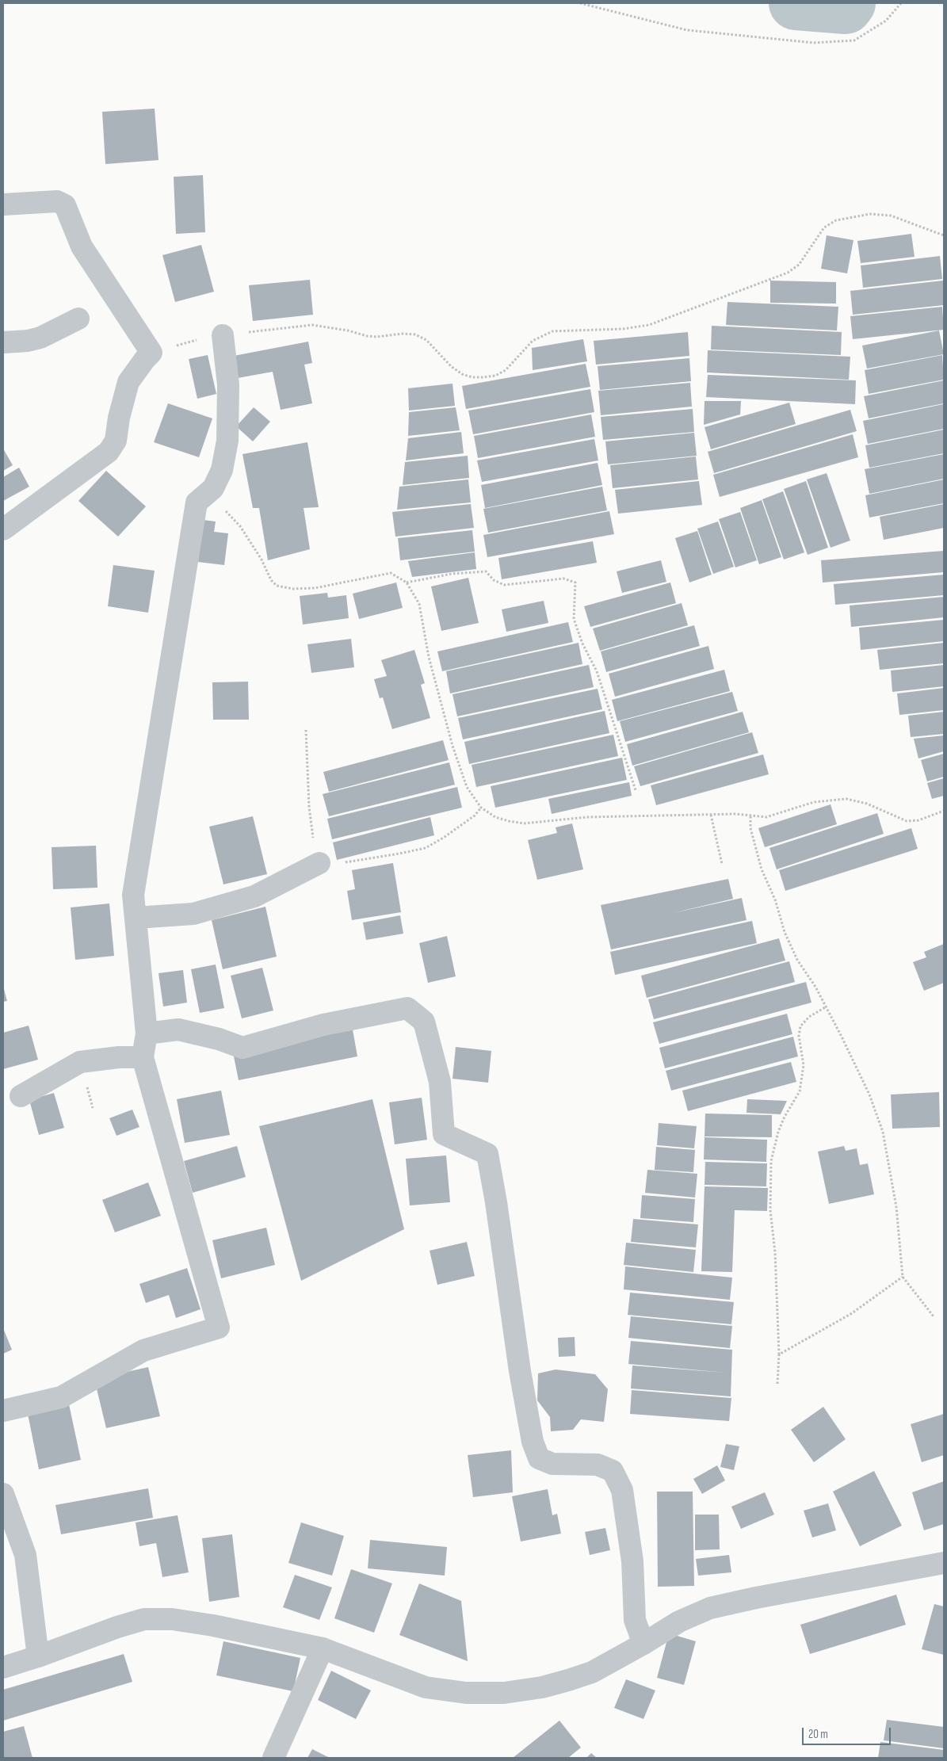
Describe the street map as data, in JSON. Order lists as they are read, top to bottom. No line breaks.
{"scale_bar":"20 m"}
